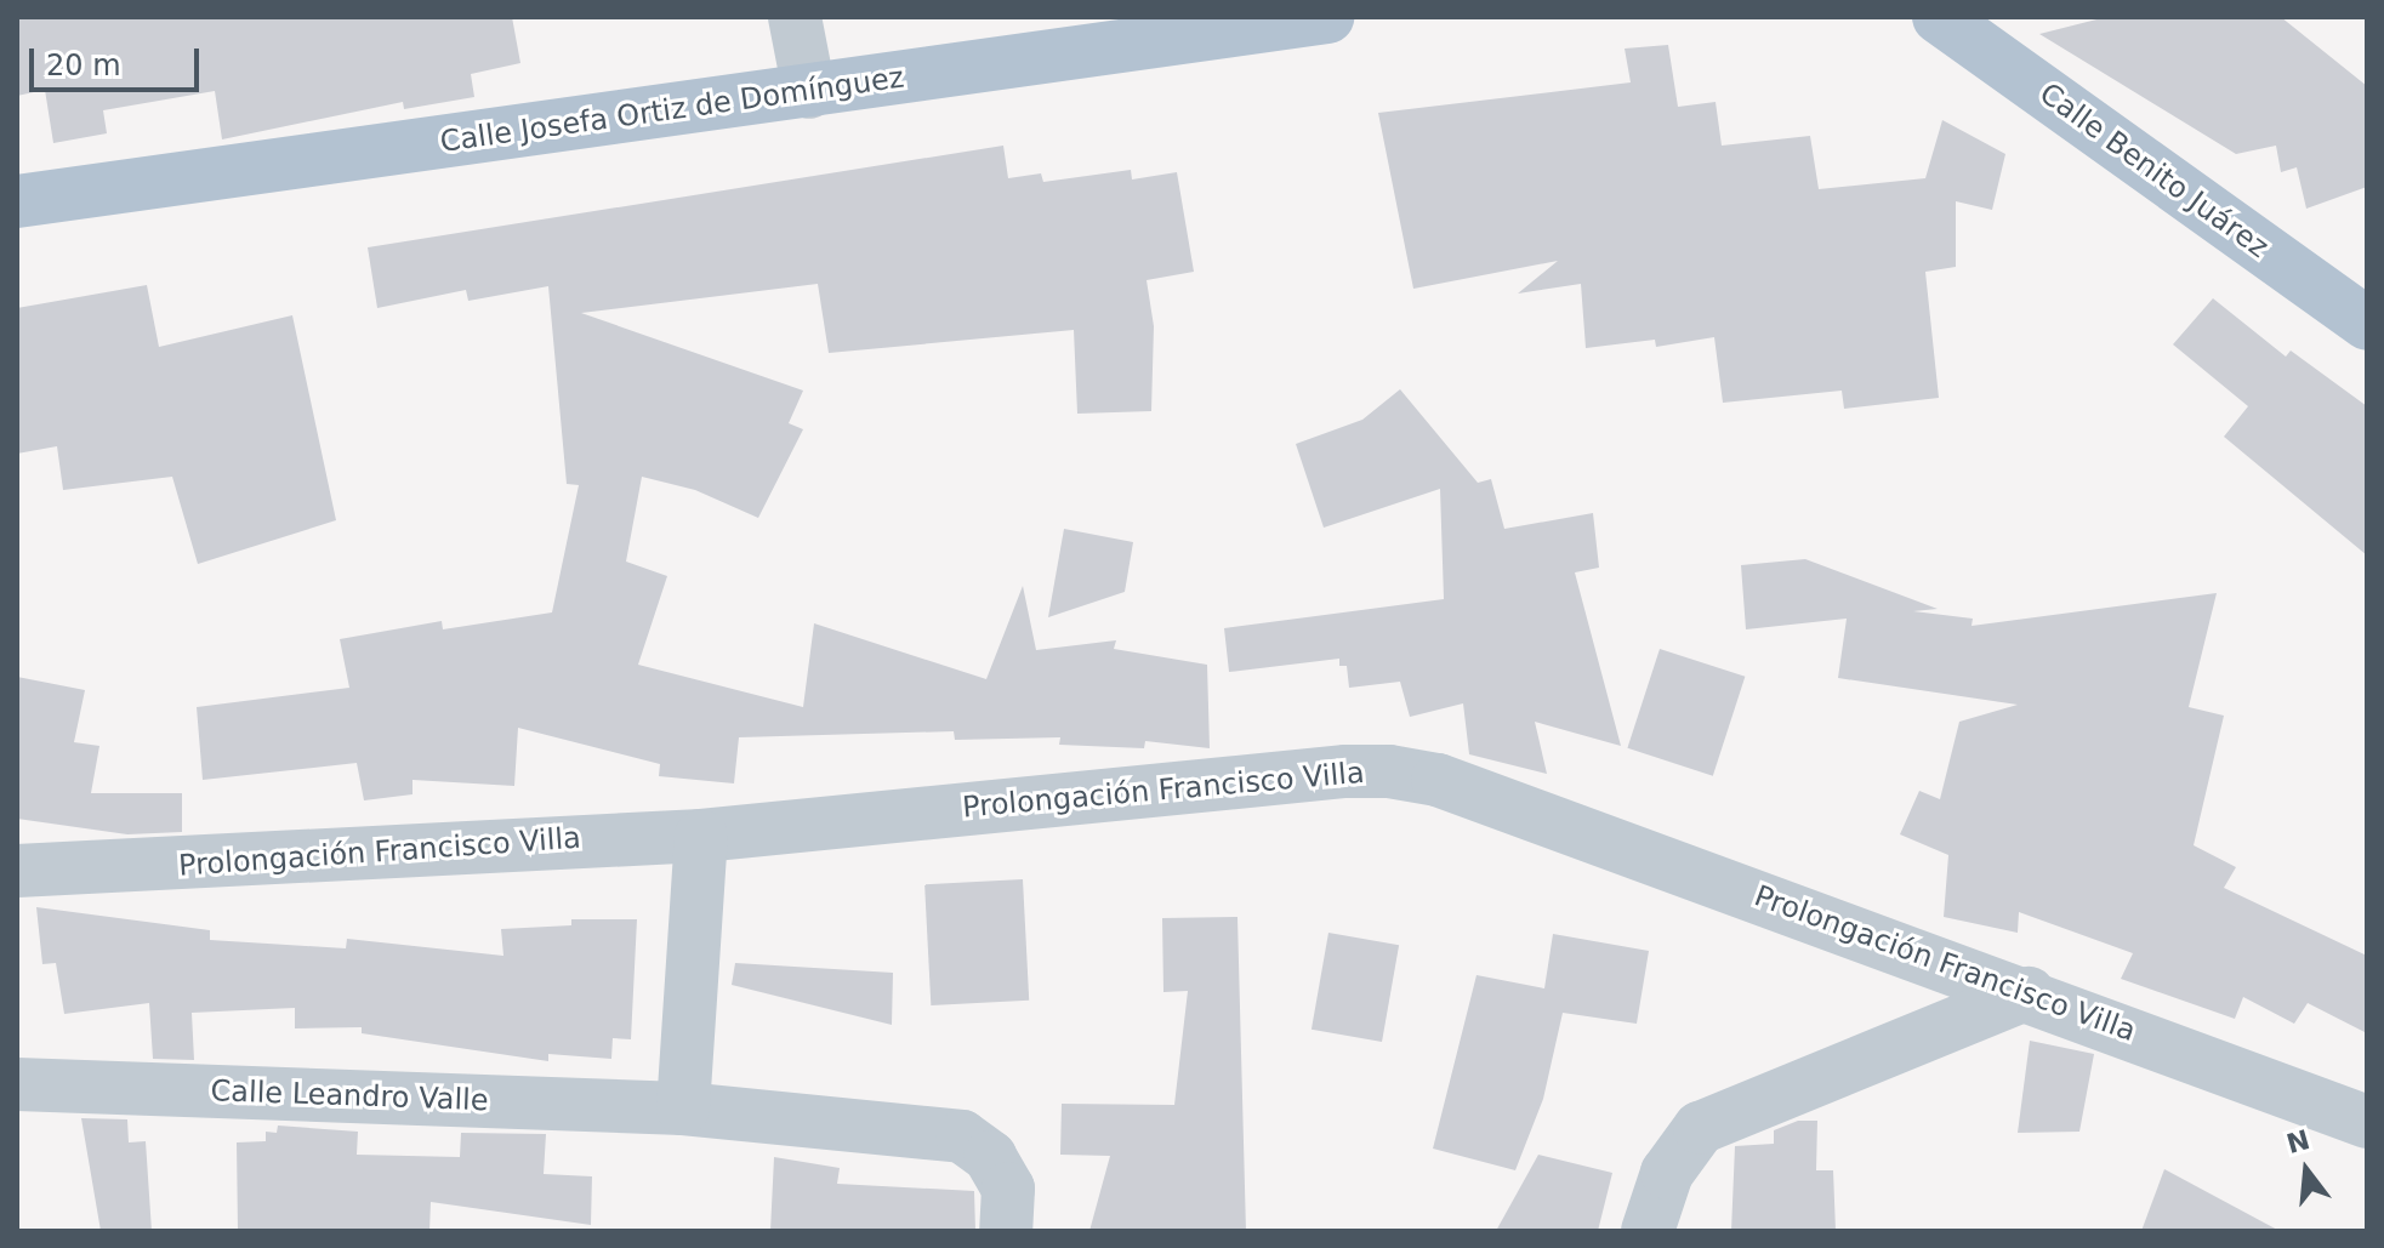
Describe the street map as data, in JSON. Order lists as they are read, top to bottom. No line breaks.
{"streets":{"main road":["Calle Josefa Ortiz de Domínguez","Calle Benito Juárez"],"street":["Prolongación Francisco Villa","Calle Leandro Valle"]},"scale_bar":"20 m","north":"top"}
